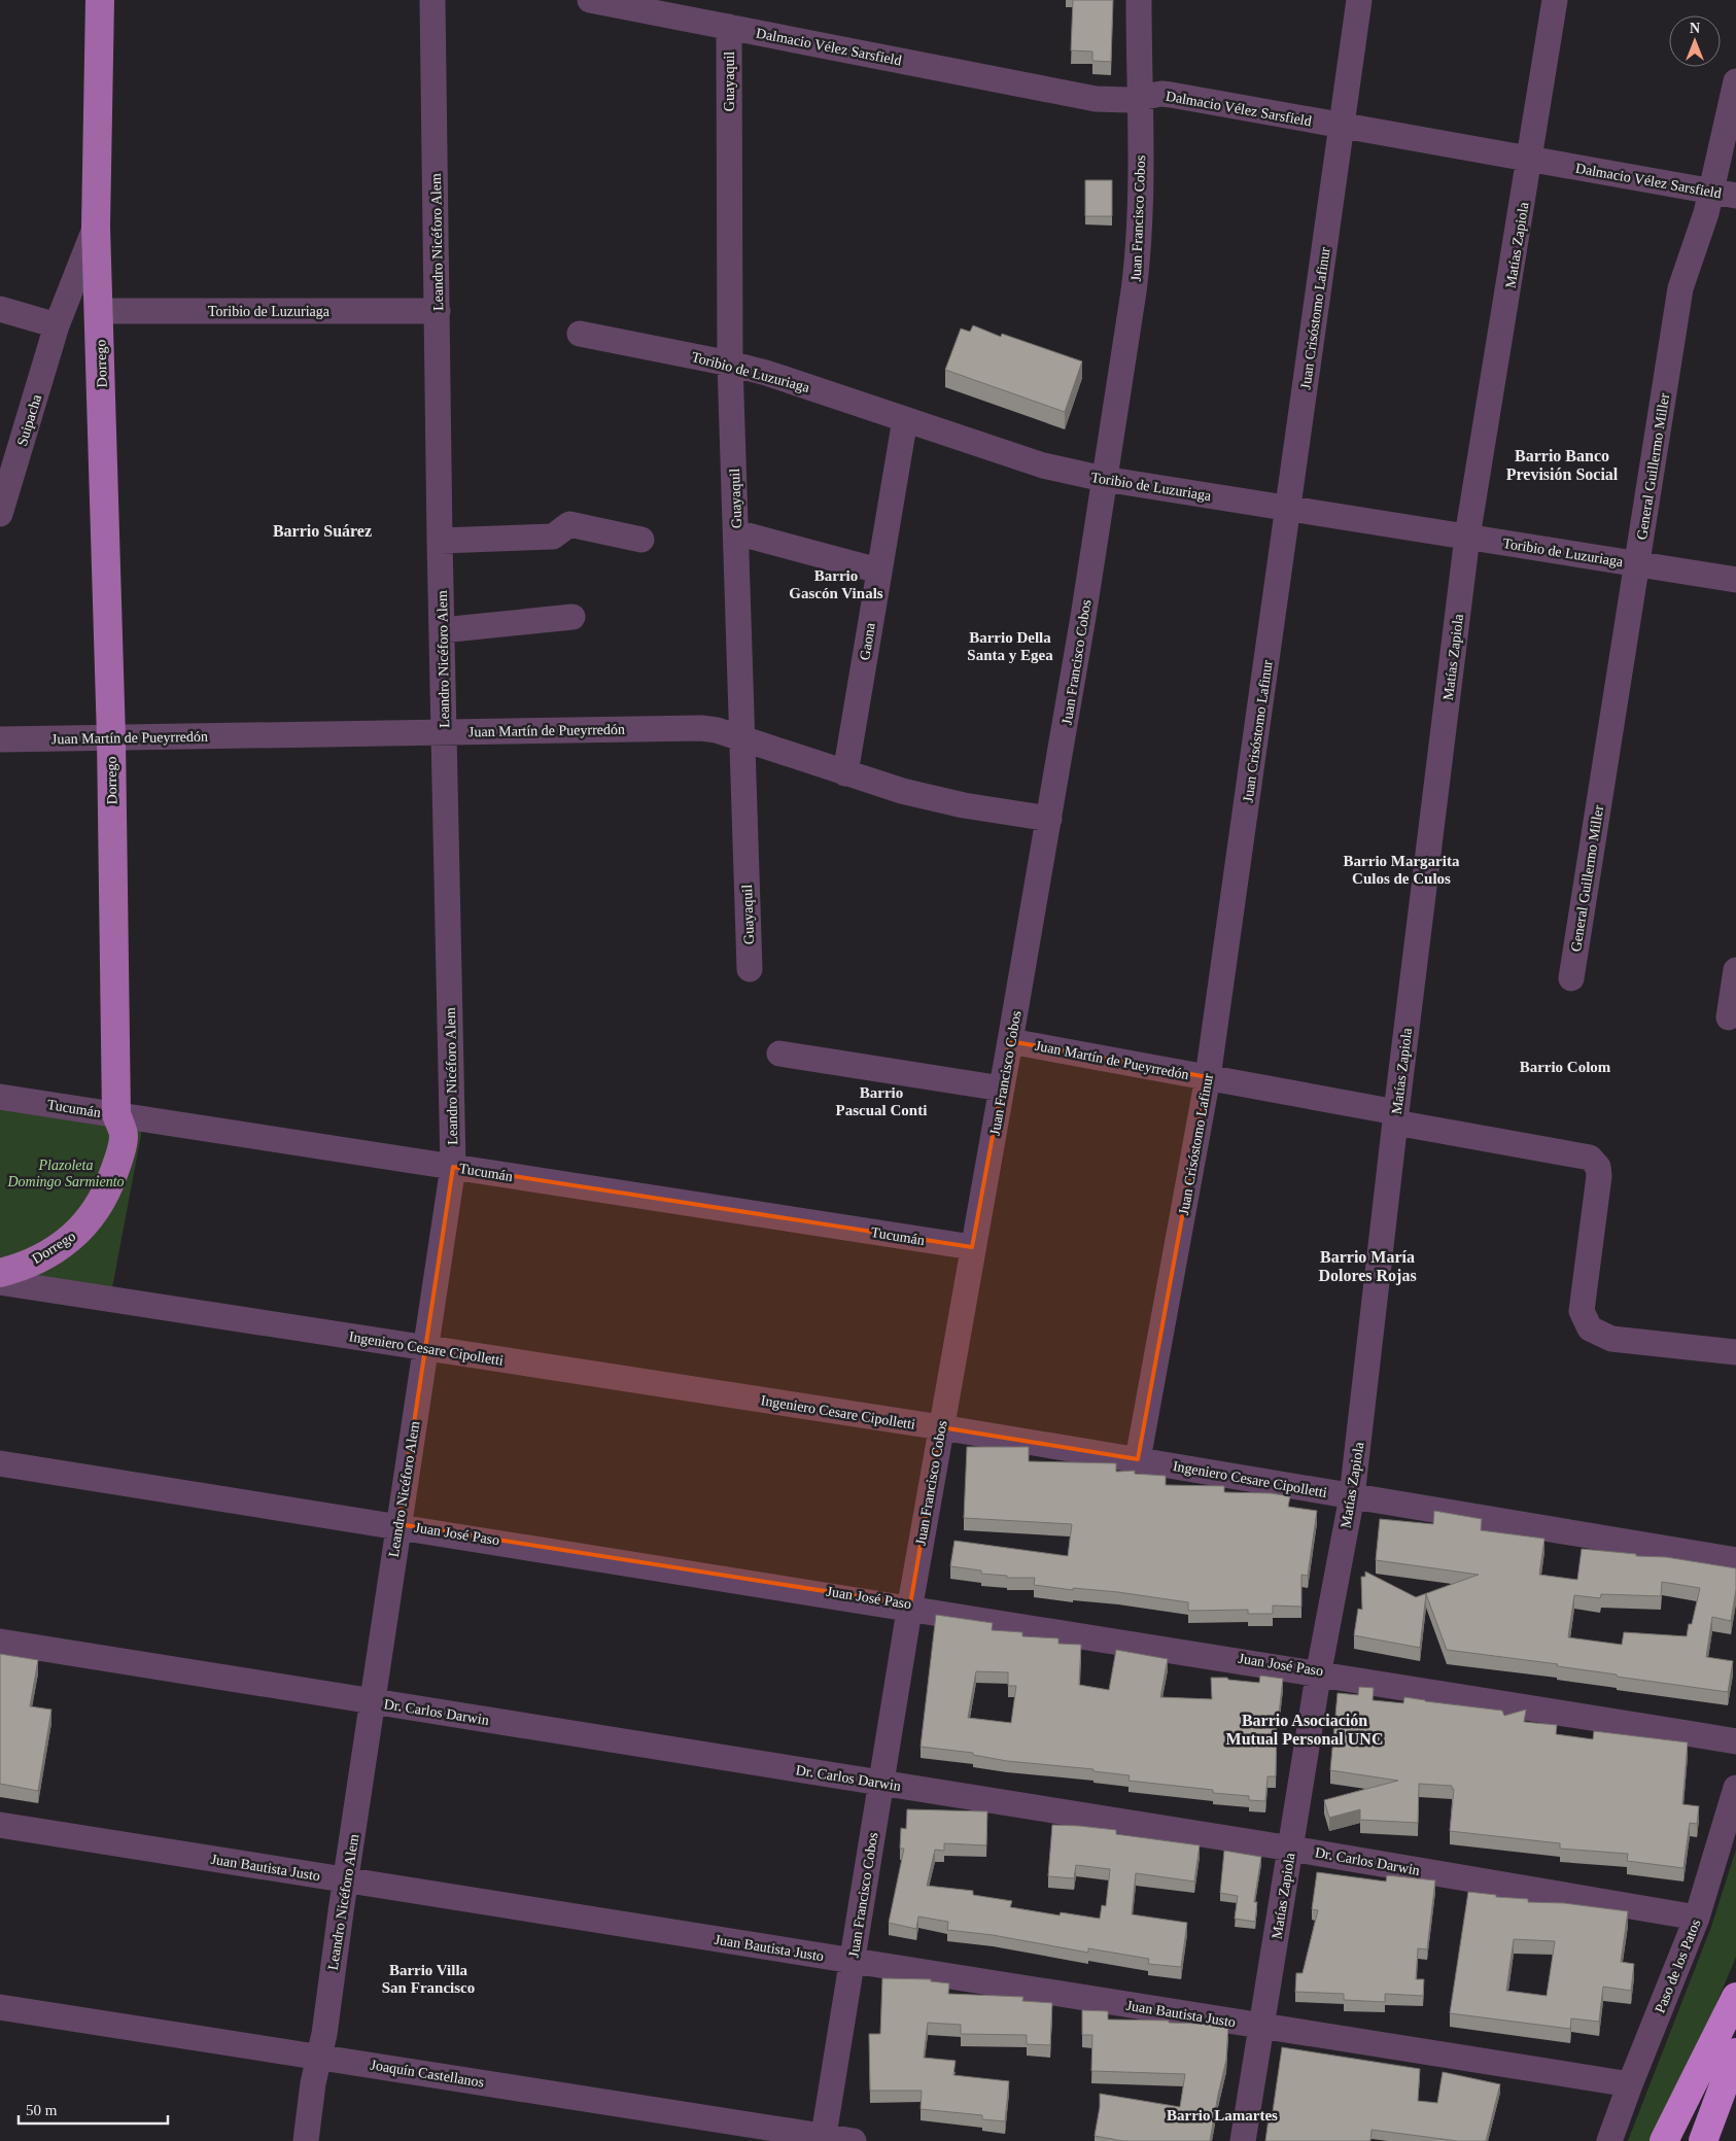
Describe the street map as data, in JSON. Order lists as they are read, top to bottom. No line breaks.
{"streets":{"main road":["Dorrego"],"street":["Dalmacio Vélez Sarsfield","Guayaquil","Juan Francisco Cobos","Leandro Nicéforo Alem","Matías Zapiola","Toribio de Luzuriaga","Juan Crisóstomo Lafinur","Suipacha","General Guillermo Miller","Gaona","Juan Martín de Pueyrredón","Tucumán","Ingeniero Cesare Cipolletti","Juan José Paso","Dr. Carlos Darwin","Juan Bautista Justo","Paso de los Patos","Joaquín Castellanos"]},"crossings":[["Dalmacio Vélez Sarsfield","Guayaquil"],["Dalmacio Vélez Sarsfield","Juan Francisco Cobos"],["Dalmacio Vélez Sarsfield","Matías Zapiola"],["Dalmacio Vélez Sarsfield","Juan Crisóstomo Lafinur"],["Dalmacio Vélez Sarsfield","General Guillermo Miller"],["Guayaquil","Toribio de Luzuriaga"],["Guayaquil","Juan Martín de Pueyrredón"],["Juan Francisco Cobos","Toribio de Luzuriaga"],["Juan Francisco Cobos","Juan Martín de Pueyrredón"],["Juan Francisco Cobos","Tucumán"],["Juan Francisco Cobos","Ingeniero Cesare Cipolletti"],["Juan Francisco Cobos","Juan José Paso"],["Juan Francisco Cobos","Dr. Carlos Darwin"],["Juan Francisco Cobos","Juan Bautista Justo"],["Juan Francisco Cobos","Joaquín Castellanos"],["Leandro Nicéforo Alem","Toribio de Luzuriaga"],["Leandro Nicéforo Alem","Juan Martín de Pueyrredón"],["Leandro Nicéforo Alem","Tucumán"],["Leandro Nicéforo Alem","Ingeniero Cesare Cipolletti"],["Leandro Nicéforo Alem","Juan José Paso"],["Leandro Nicéforo Alem","Dr. Carlos Darwin"],["Leandro Nicéforo Alem","Juan Bautista Justo"],["Leandro Nicéforo Alem","Joaquín Castellanos"],["Matías Zapiola","Toribio de Luzuriaga"],["Matías Zapiola","Juan Martín de Pueyrredón"],["Matías Zapiola","Ingeniero Cesare Cipolletti"],["Matías Zapiola","Juan José Paso"],["Matías Zapiola","Dr. Carlos Darwin"],["Matías Zapiola","Juan Bautista Justo"],["Toribio de Luzuriaga","Juan Crisóstomo Lafinur"],["Toribio de Luzuriaga","Dorrego"],["Toribio de Luzuriaga","General Guillermo Miller"],["Toribio de Luzuriaga","Gaona"],["Juan Crisóstomo Lafinur","Juan Martín de Pueyrredón"],["Juan Crisóstomo Lafinur","Ingeniero Cesare Cipolletti"],["Dorrego","Suipacha"],["Dorrego","Juan Martín de Pueyrredón"],["Dorrego","Tucumán"],["Gaona","Juan Martín de Pueyrredón"],["Dr. Carlos Darwin","Paso de los Patos"],["Juan Bautista Justo","Paso de los Patos"]],"districts":["Barrio Banco Previsión Social","Barrio Suárez","Barrio Gascón Vinals","Barrio Della Santa y Egea","Barrio Margarita Culos de Culos","Barrio Colom","Barrio Pascual Conti","Barrio María Dolores Rojas","Barrio Asociación Mutual Personal UNC","Barrio Villa San Francisco","Barrio Lamartes"],"parks":["Plazoleta Domingo Sarmiento"],"scale_bar":"50 m","north":"top"}
